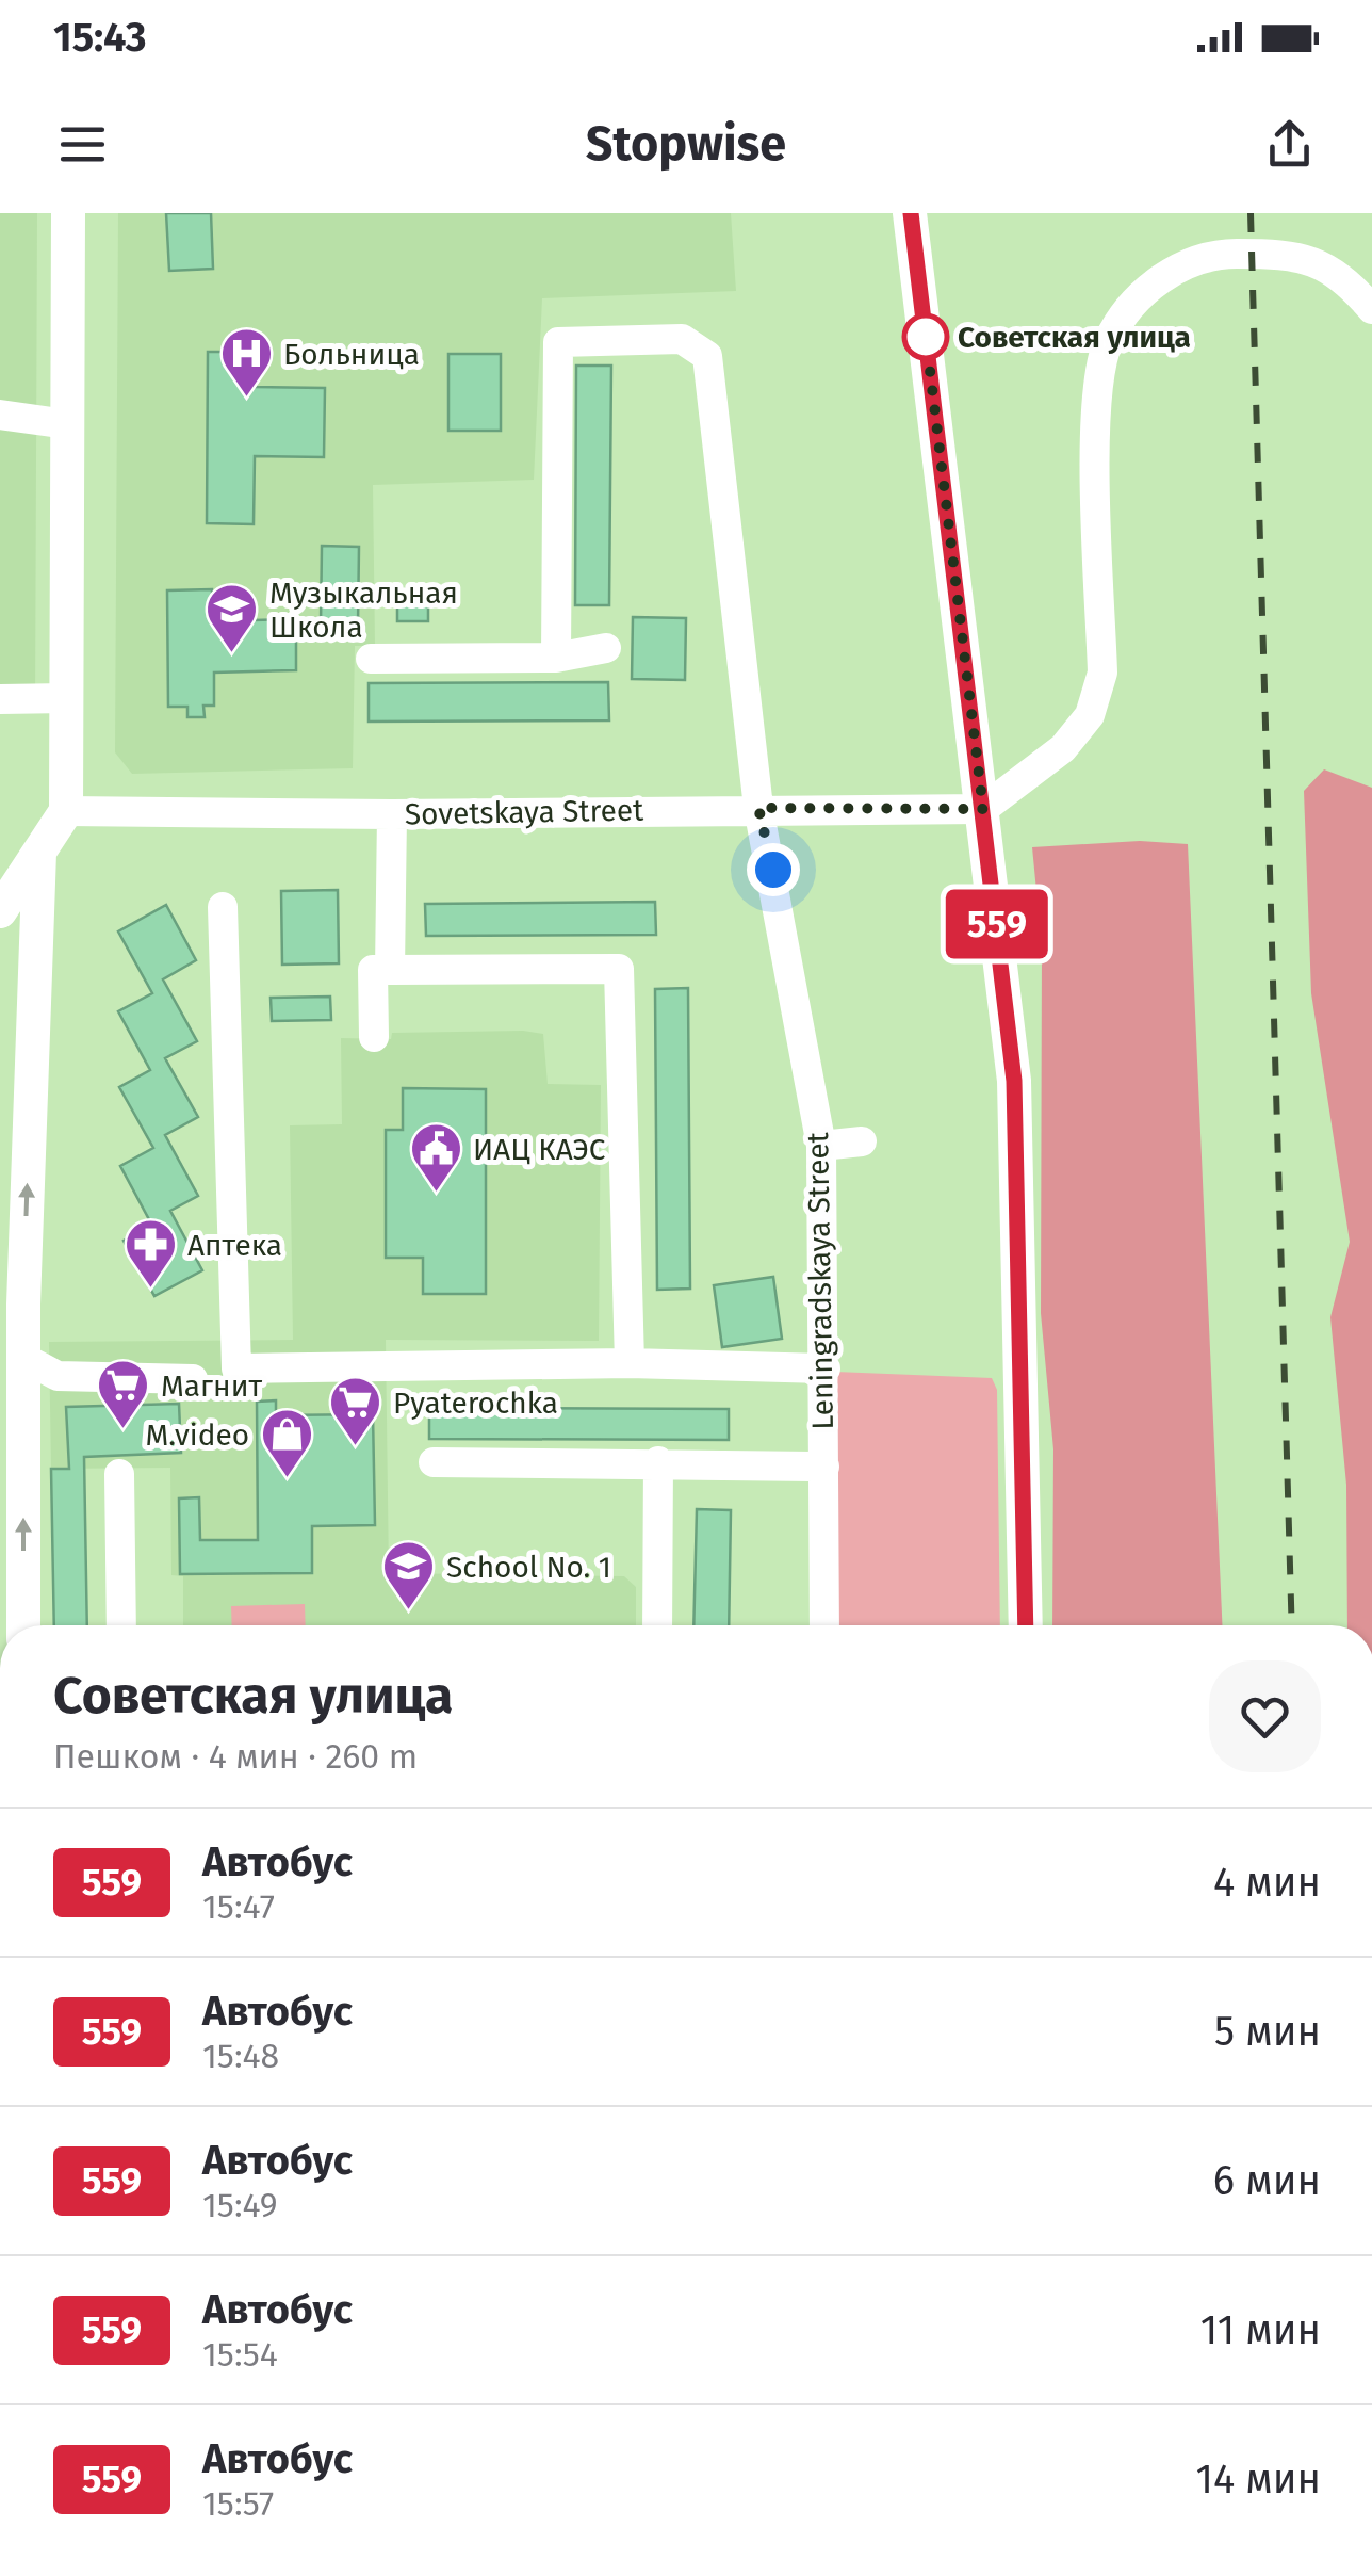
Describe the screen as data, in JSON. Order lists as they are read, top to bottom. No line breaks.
{"streets":{"street":["Sovetskaya Street","Leningradskaya Street"]},"crossings":[["Sovetskaya Street","Leningradskaya Street"]],"places":{"other":["Советская улица"],"hospital":["Больница"],"school or university":["Музыкальная Школа","School No. 1"],"public building":["ИАЦ КАЭС"],"pharmacy":["Аптека"],"supermarket":["Магнит","Pyaterochka"],"shop":["M.video"]},"lines":["bus line 559"],"page":{"status":"15:43","header":"Stopwise","on_map":"559","heading":["Советская улица","Пешком · 4 мин · 260 m"],"list":[{"mark":"559","name":"Автобус","note":"15:47","value":"4 мин"},{"mark":"559","name":"Автобус","note":"15:48","value":"5 мин"},{"mark":"559","name":"Автобус","note":"15:49","value":"6 мин"},{"mark":"559","name":"Автобус","note":"15:54","value":"11 мин"},{"mark":"559","name":"Автобус","note":"15:57","value":"14 мин"}]}}
